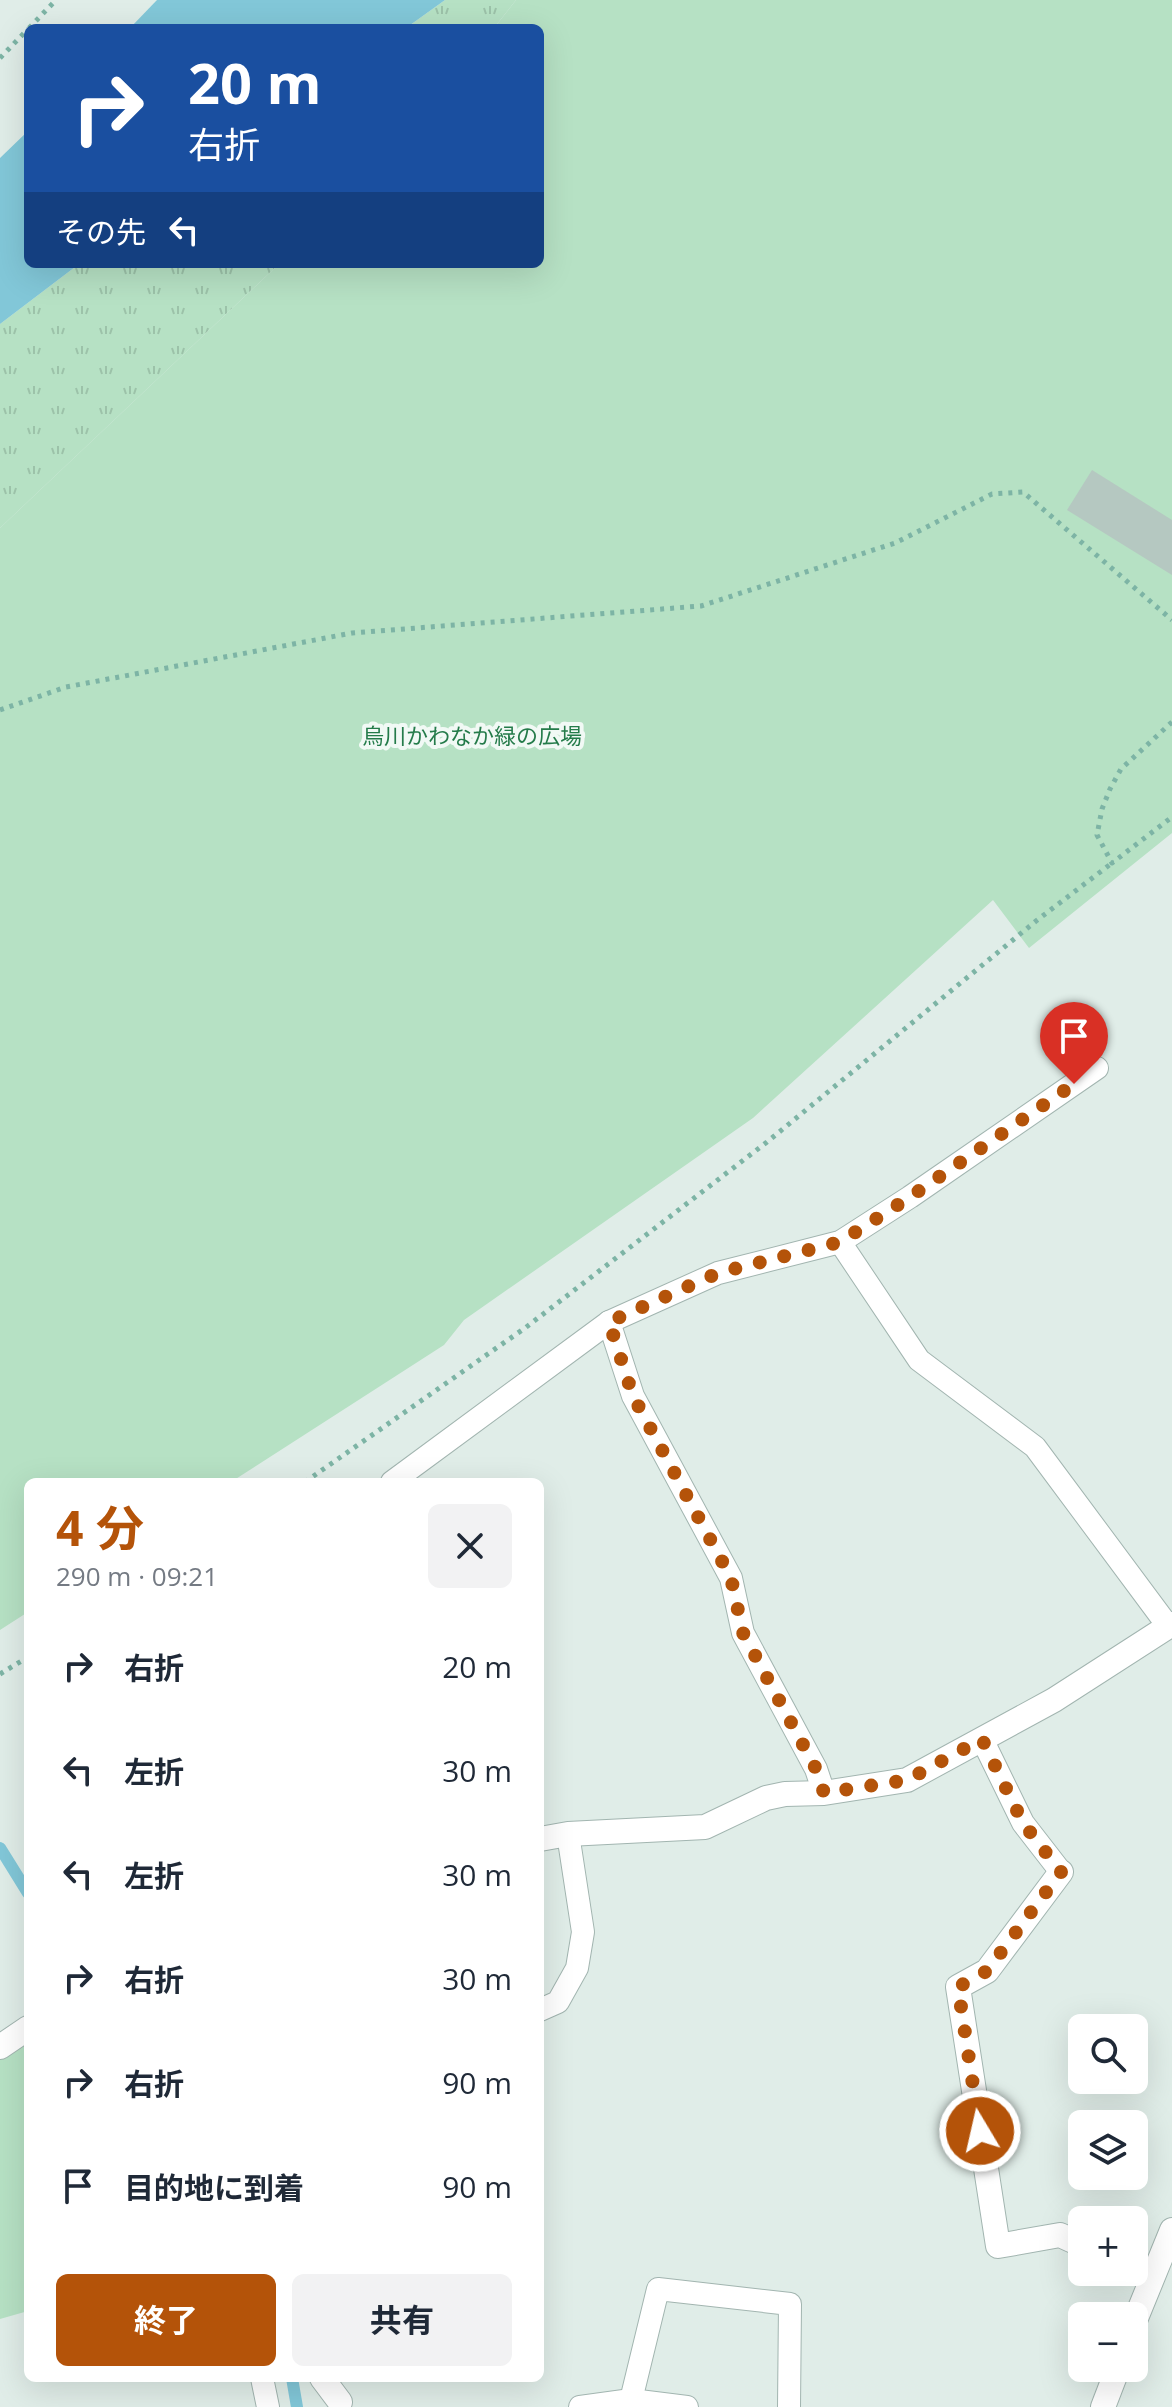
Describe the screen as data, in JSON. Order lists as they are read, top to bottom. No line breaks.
{"parks":["烏川かわなか緑の広場"],"page":{"turn":["20 m","右折"],"then":"その先","heading":["4 分","290 m · 09:21"],"list":[{"name":"右折","value":"20 m"},{"name":"左折","value":"30 m"},{"name":"左折","value":"30 m"},{"name":"右折","value":"30 m"},{"name":"右折","value":"90 m"},{"name":"目的地に到着","value":"90 m"}],"map_buttons":["+","−"],"buttons":["終了","共有"]}}
